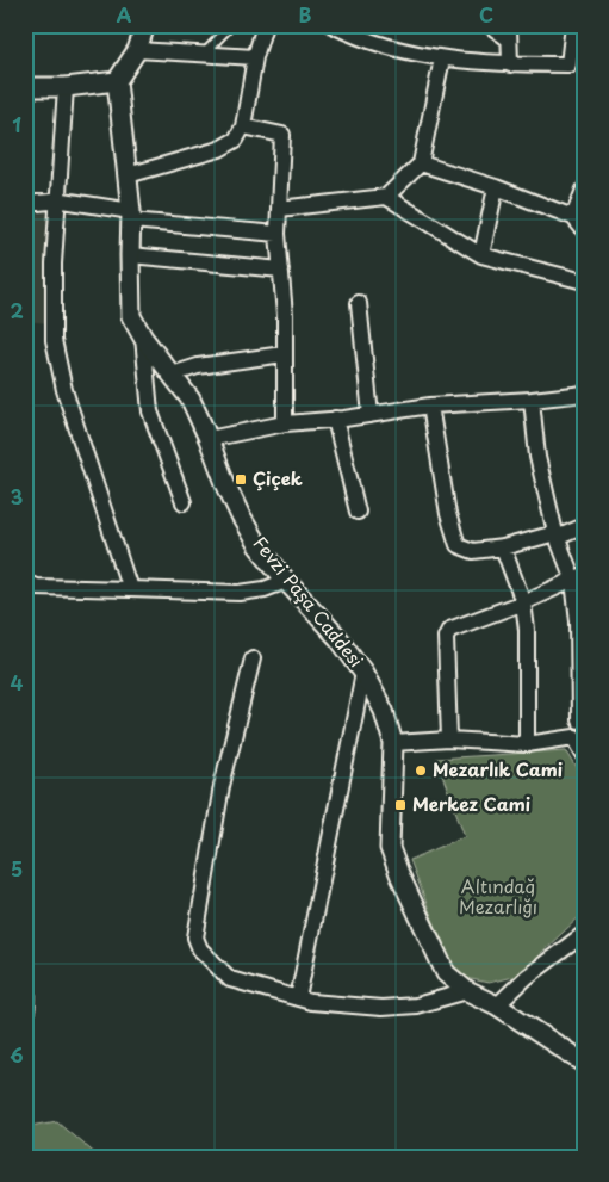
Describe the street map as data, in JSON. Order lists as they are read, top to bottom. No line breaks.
{"streets":{"street":["Fevzi Paşa Caddesi"]},"parks":["Altındağ Mezarlığı"],"places":{"transit":["Çiçek","Merkez Cami"],"other":["Mezarlık Cami"]},"grid":{"columns":["A","B","C"],"rows":["1","2","3","4","5","6"]}}
